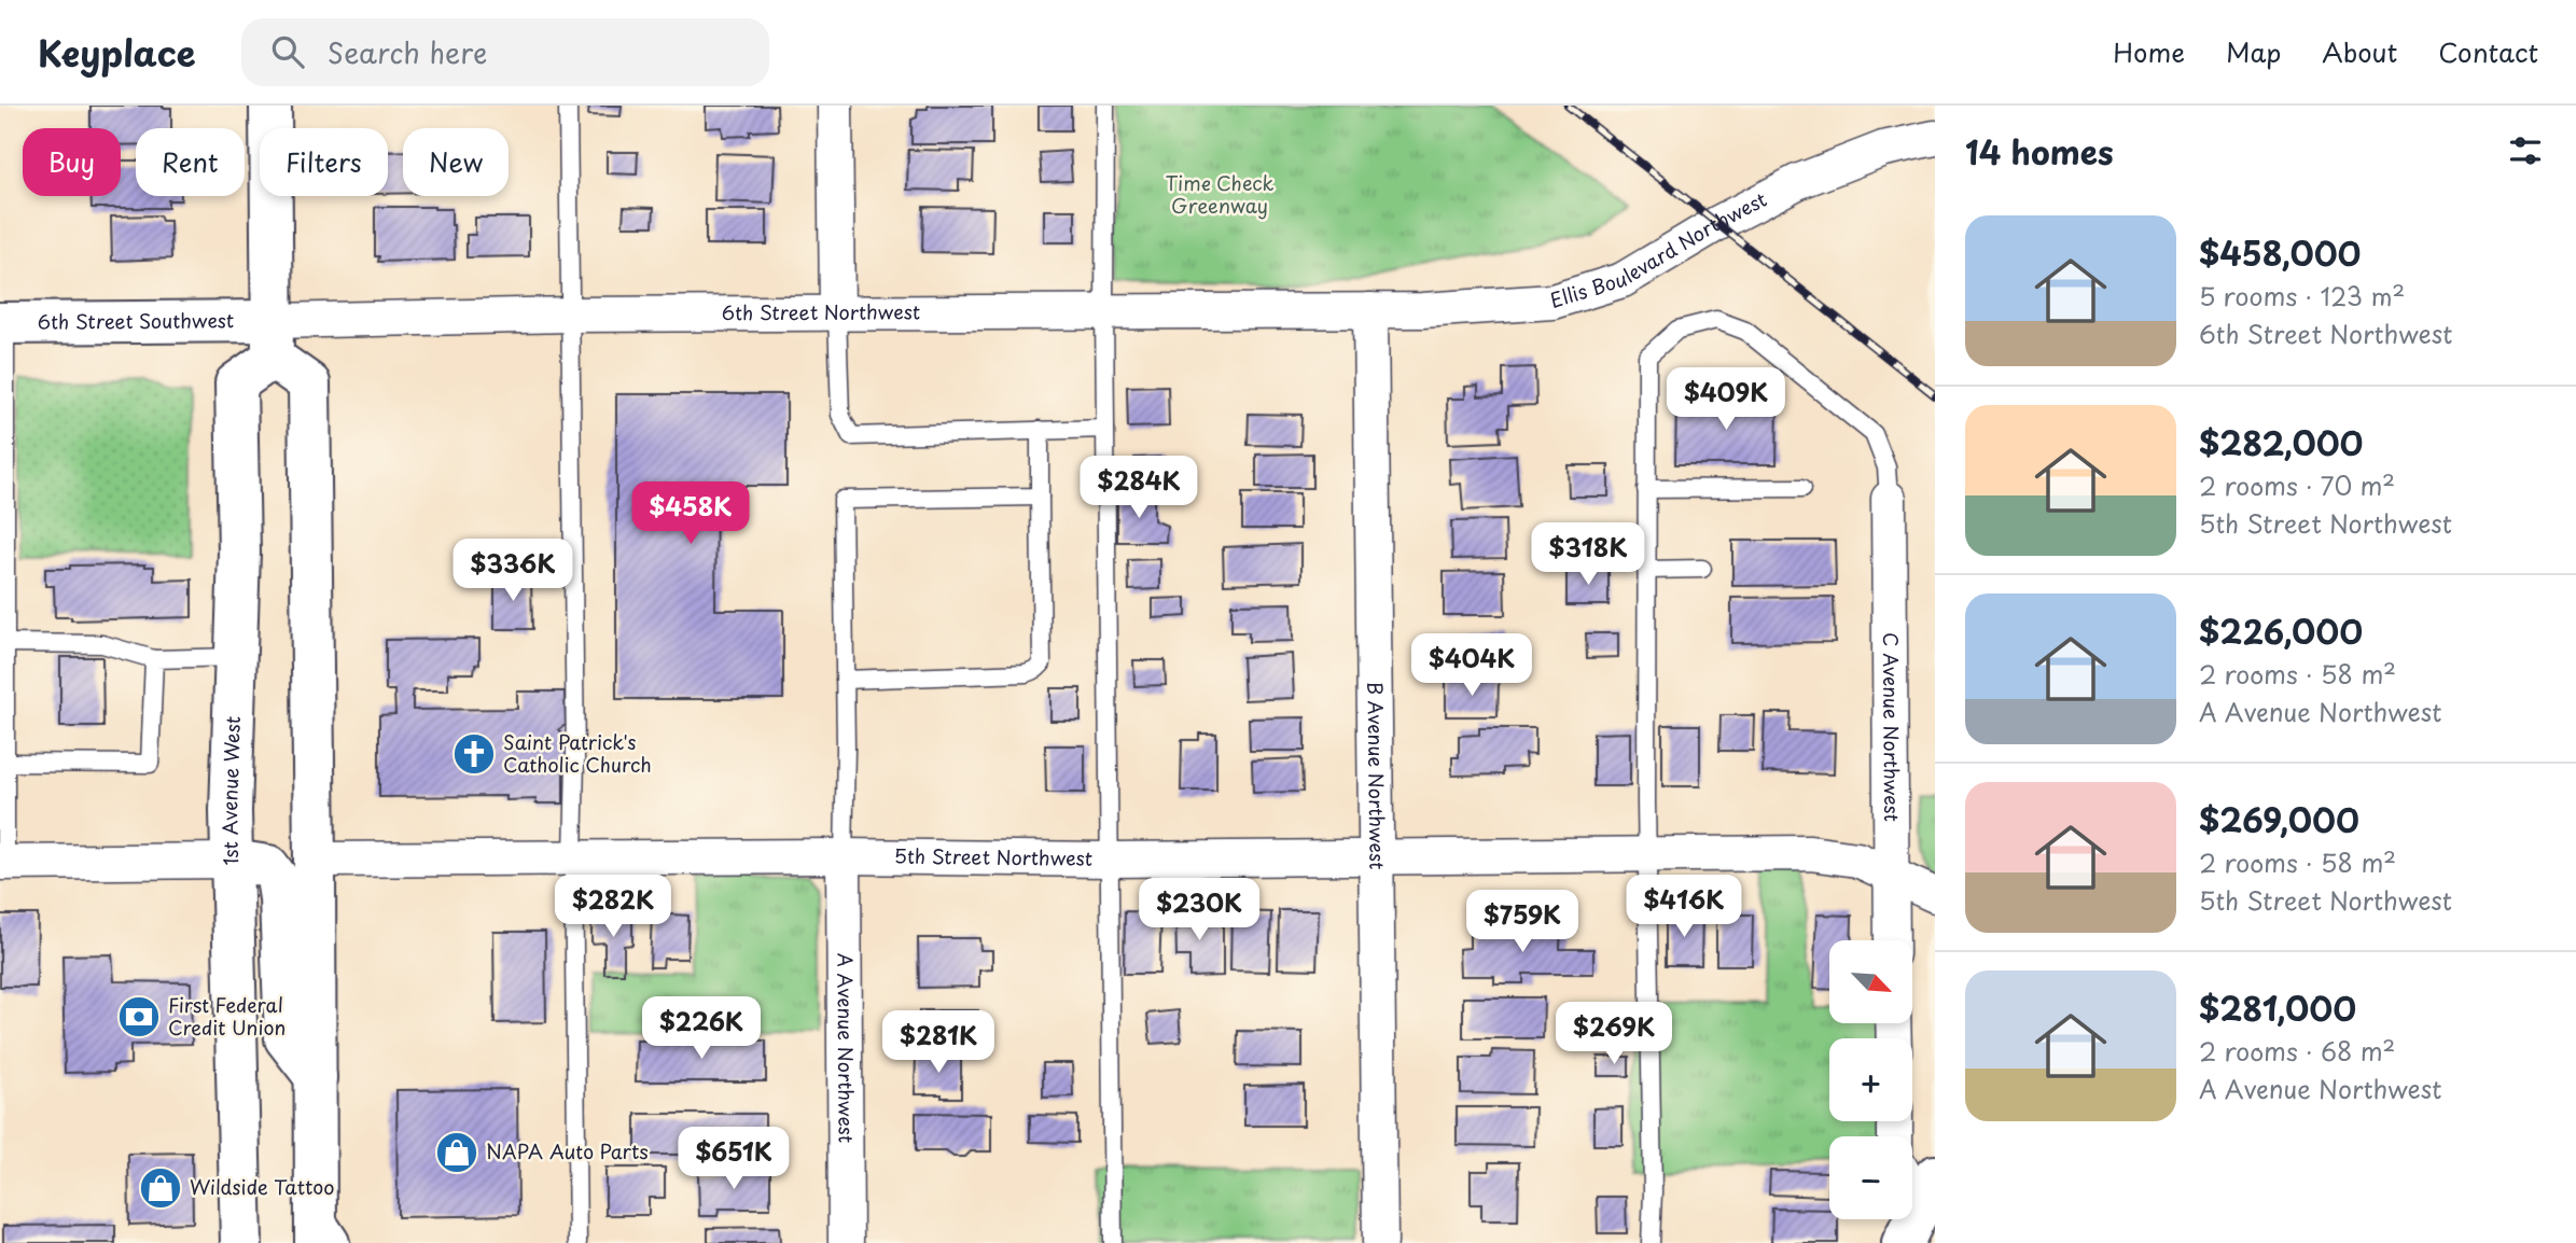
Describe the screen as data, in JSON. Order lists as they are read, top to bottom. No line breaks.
{"streets":{"main road":["6th Street Southwest","1st Avenue West"],"street":["Ellis Boulevard Northwest","6th Street Northwest","C Avenue Northwest","B Avenue Northwest","5th Street Northwest","A Avenue Northwest"]},"crossings":[["Ellis Boulevard Northwest","6th Street Northwest"],["Ellis Boulevard Northwest","B Avenue Northwest"],["6th Street Northwest","6th Street Southwest"],["6th Street Northwest","B Avenue Northwest"],["6th Street Northwest","1st Avenue West"],["6th Street Southwest","1st Avenue West"],["C Avenue Northwest","5th Street Northwest"],["B Avenue Northwest","5th Street Northwest"],["5th Street Northwest","A Avenue Northwest"]],"parks":["Time Check Greenway"],"places":{"church":["Saint Patrick's Catholic Church"],"bank":["First Federal Credit Union"],"shop":["NAPA Auto Parts","Wildside Tattoo"]},"north":"bottom right","page":{"header":"Keyplace","search":"Search here","nav":["Home","Map","About","Contact"],"heading":"14 homes","chip":["Buy","Rent","Filters","New"],"list":[{"name":"$458,000","note":"5 rooms · 123 m² · 6th Street Northwest"},{"name":"$282,000","note":"2 rooms · 70 m² · 5th Street Northwest"},{"name":"$226,000","note":"2 rooms · 58 m² · A Avenue Northwest"},{"name":"$269,000","note":"2 rooms · 58 m² · 5th Street Northwest"},{"name":"$281,000","note":"2 rooms · 68 m² · A Avenue Northwest"}],"price":["$409K","$284K","$458K","$318K","$336K","$404K","$282K","$416K","$230K","$759K","$226K","$269K","$281K","$651K"],"map_buttons":["+","−"]}}
